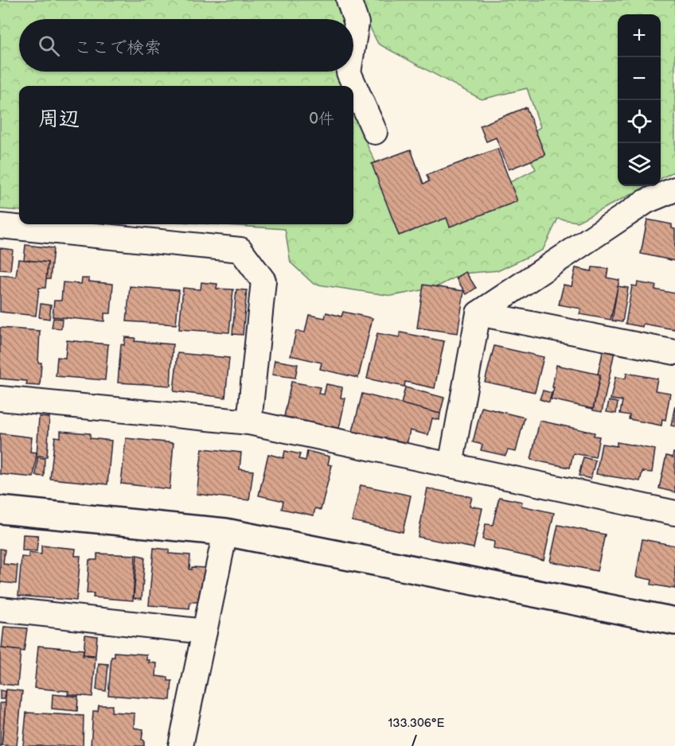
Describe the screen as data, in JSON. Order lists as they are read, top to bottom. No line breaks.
{"page":{"map_buttons":["+","−"],"search":"ここで検索","heading":["周辺","0件"]},"coordinates":["133.306°E"]}
